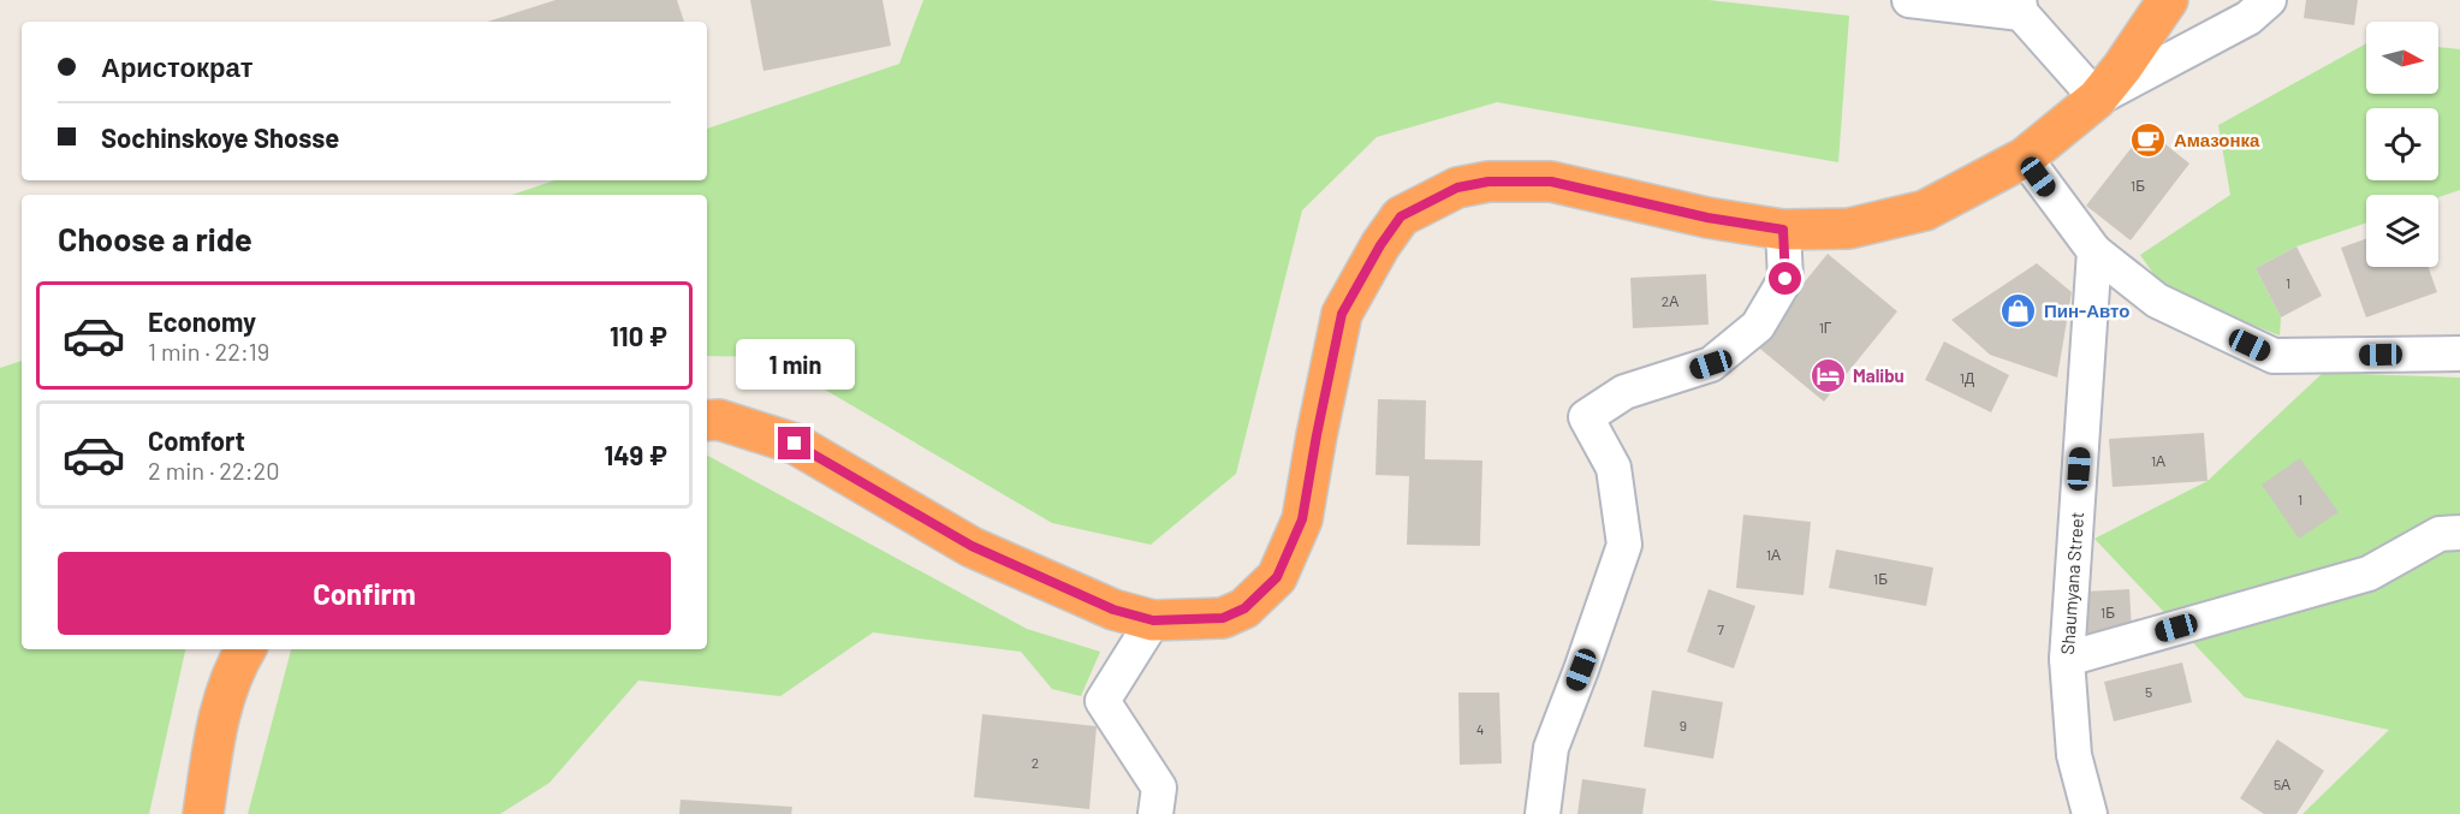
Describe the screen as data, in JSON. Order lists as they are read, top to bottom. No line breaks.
{"streets":{"street":["Shaumyana Street"]},"places":{"cafe":["Амазонка"],"shop":["Пин-Авто"],"hotel":["Malibu"]},"house_numbers":["1Б","1","2А","1Г","1Д","1А","1","1А","1Б","1Б","7","5","9","4","2","5А"],"north":"right","page":{"banner":["Аристократ","Sochinskoye Shosse"],"heading":"Choose a ride","list":[{"name":"Economy","note":"1 min · 22:19","value":"110 ₽"},{"name":"Comfort","note":"2 min · 22:20","value":"149 ₽"}],"bubble":"1 min","buttons":"Confirm"}}
